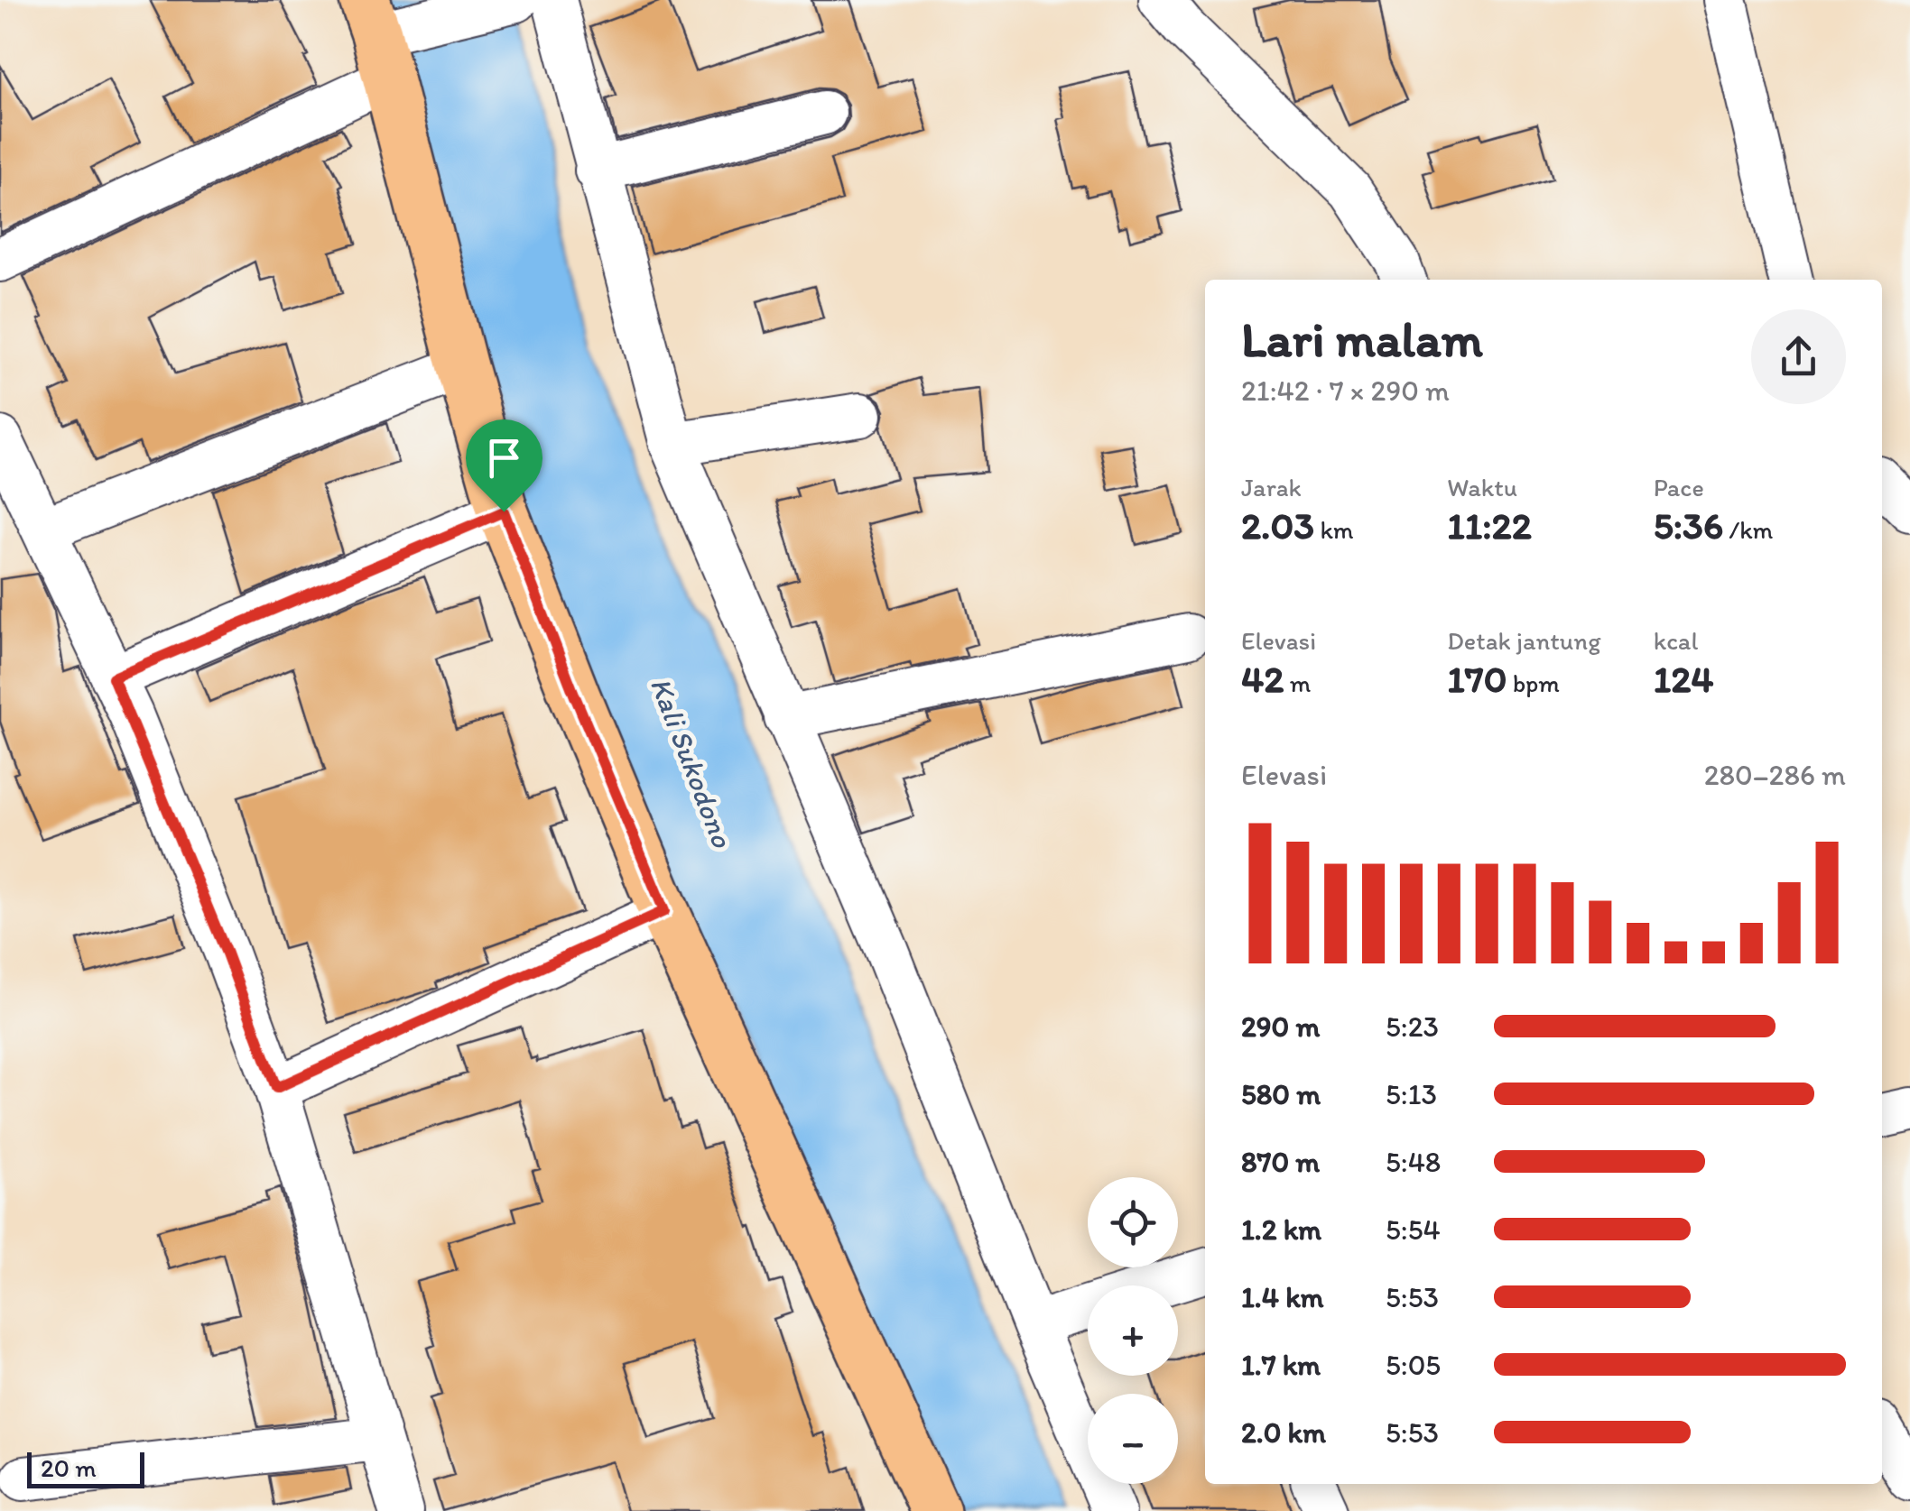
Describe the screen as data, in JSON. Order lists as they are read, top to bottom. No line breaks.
{"water":["Kali Sukodono"],"scale_bar":"20 m","page":{"heading":["Lari malam","21:42 · 7 × 290 m"],"stats":[["Jarak","2.03 km"],["Waktu","11:22"],["Pace","5:36 /km"],["Elevasi","42 m"],["Detak jantung","170 bpm"],["kcal","124"]],"chart":["Elevasi","280–286 m"],"list":[{"name":"290 m","note":"5:23"},{"name":"580 m","note":"5:13"},{"name":"870 m","note":"5:48"},{"name":"1.2 km","note":"5:54"},{"name":"1.4 km","note":"5:53"},{"name":"1.7 km","note":"5:05"},{"name":"2.0 km","note":"5:53"}],"map_buttons":["+","−"],"scale":"20 m"}}
